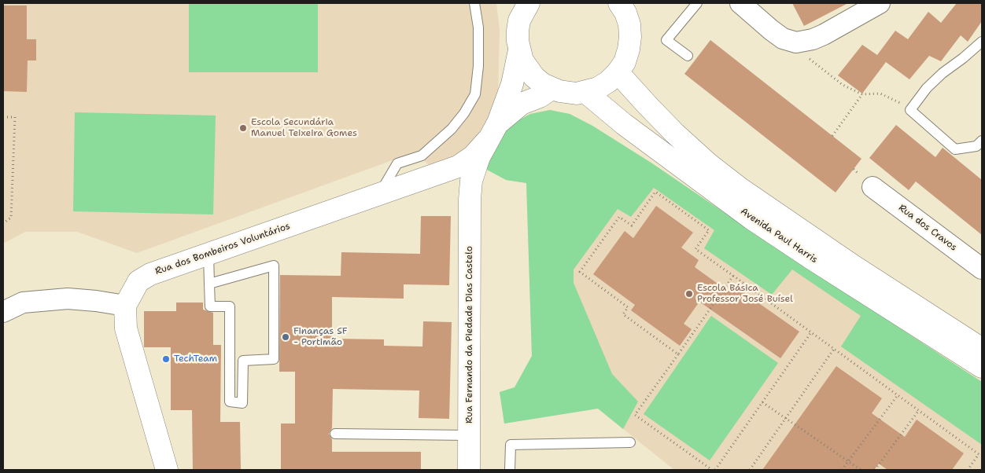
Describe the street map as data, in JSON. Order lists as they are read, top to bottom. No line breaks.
{"streets":{"main road":["Avenida Paul Harris","Rua dos Bombeiros Voluntários","Rua Fernando da Piedade Dias Castelo"],"street":["Rua dos Cravos"]},"crossings":[["Rua dos Bombeiros Voluntários","Rua Fernando da Piedade Dias Castelo"]],"places":["Escola Secundária Manuel Teixeira Gomes","Escola Básica Professor José Buísel","Finanças SF - Portimão","TechTeam"]}
